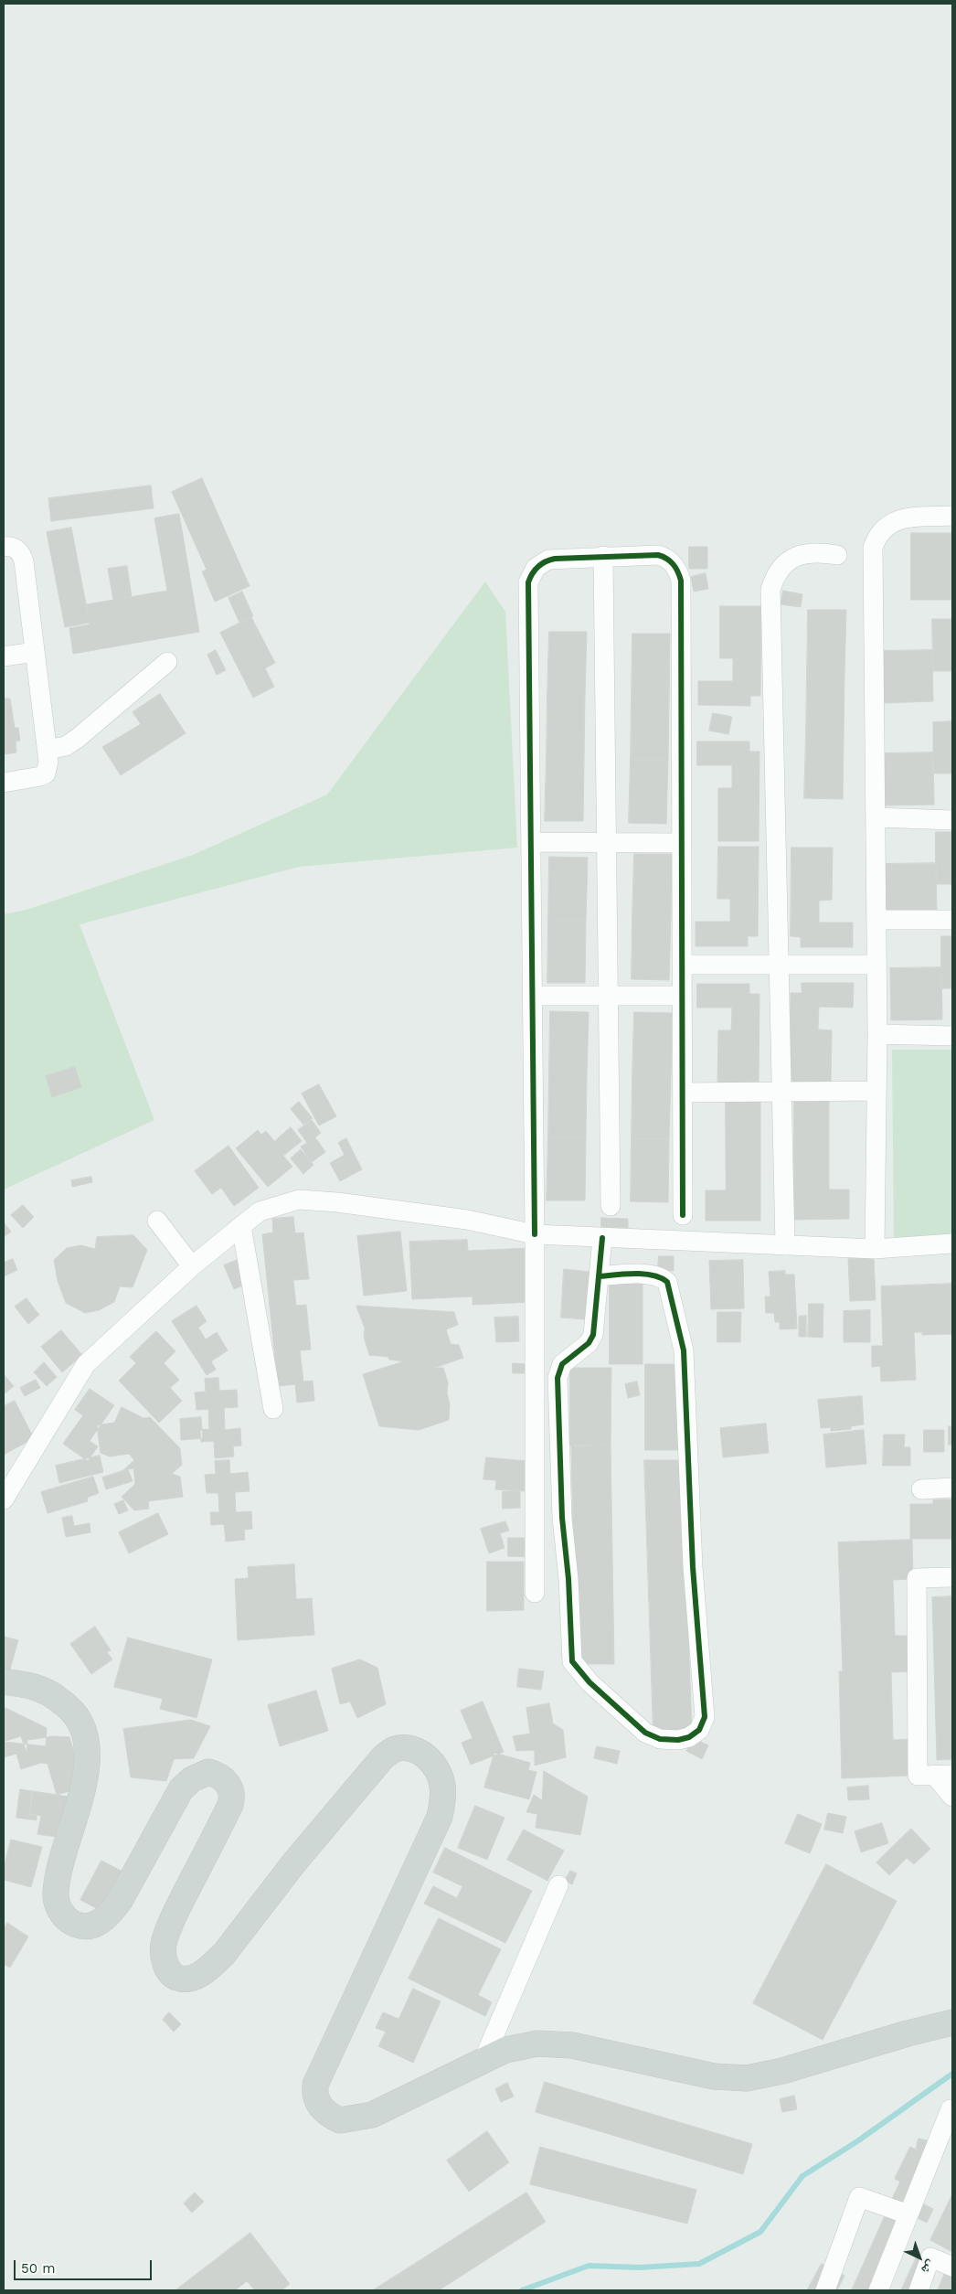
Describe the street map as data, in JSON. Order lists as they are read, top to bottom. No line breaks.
{"scale_bar":"50 m","north":"bottom right"}
